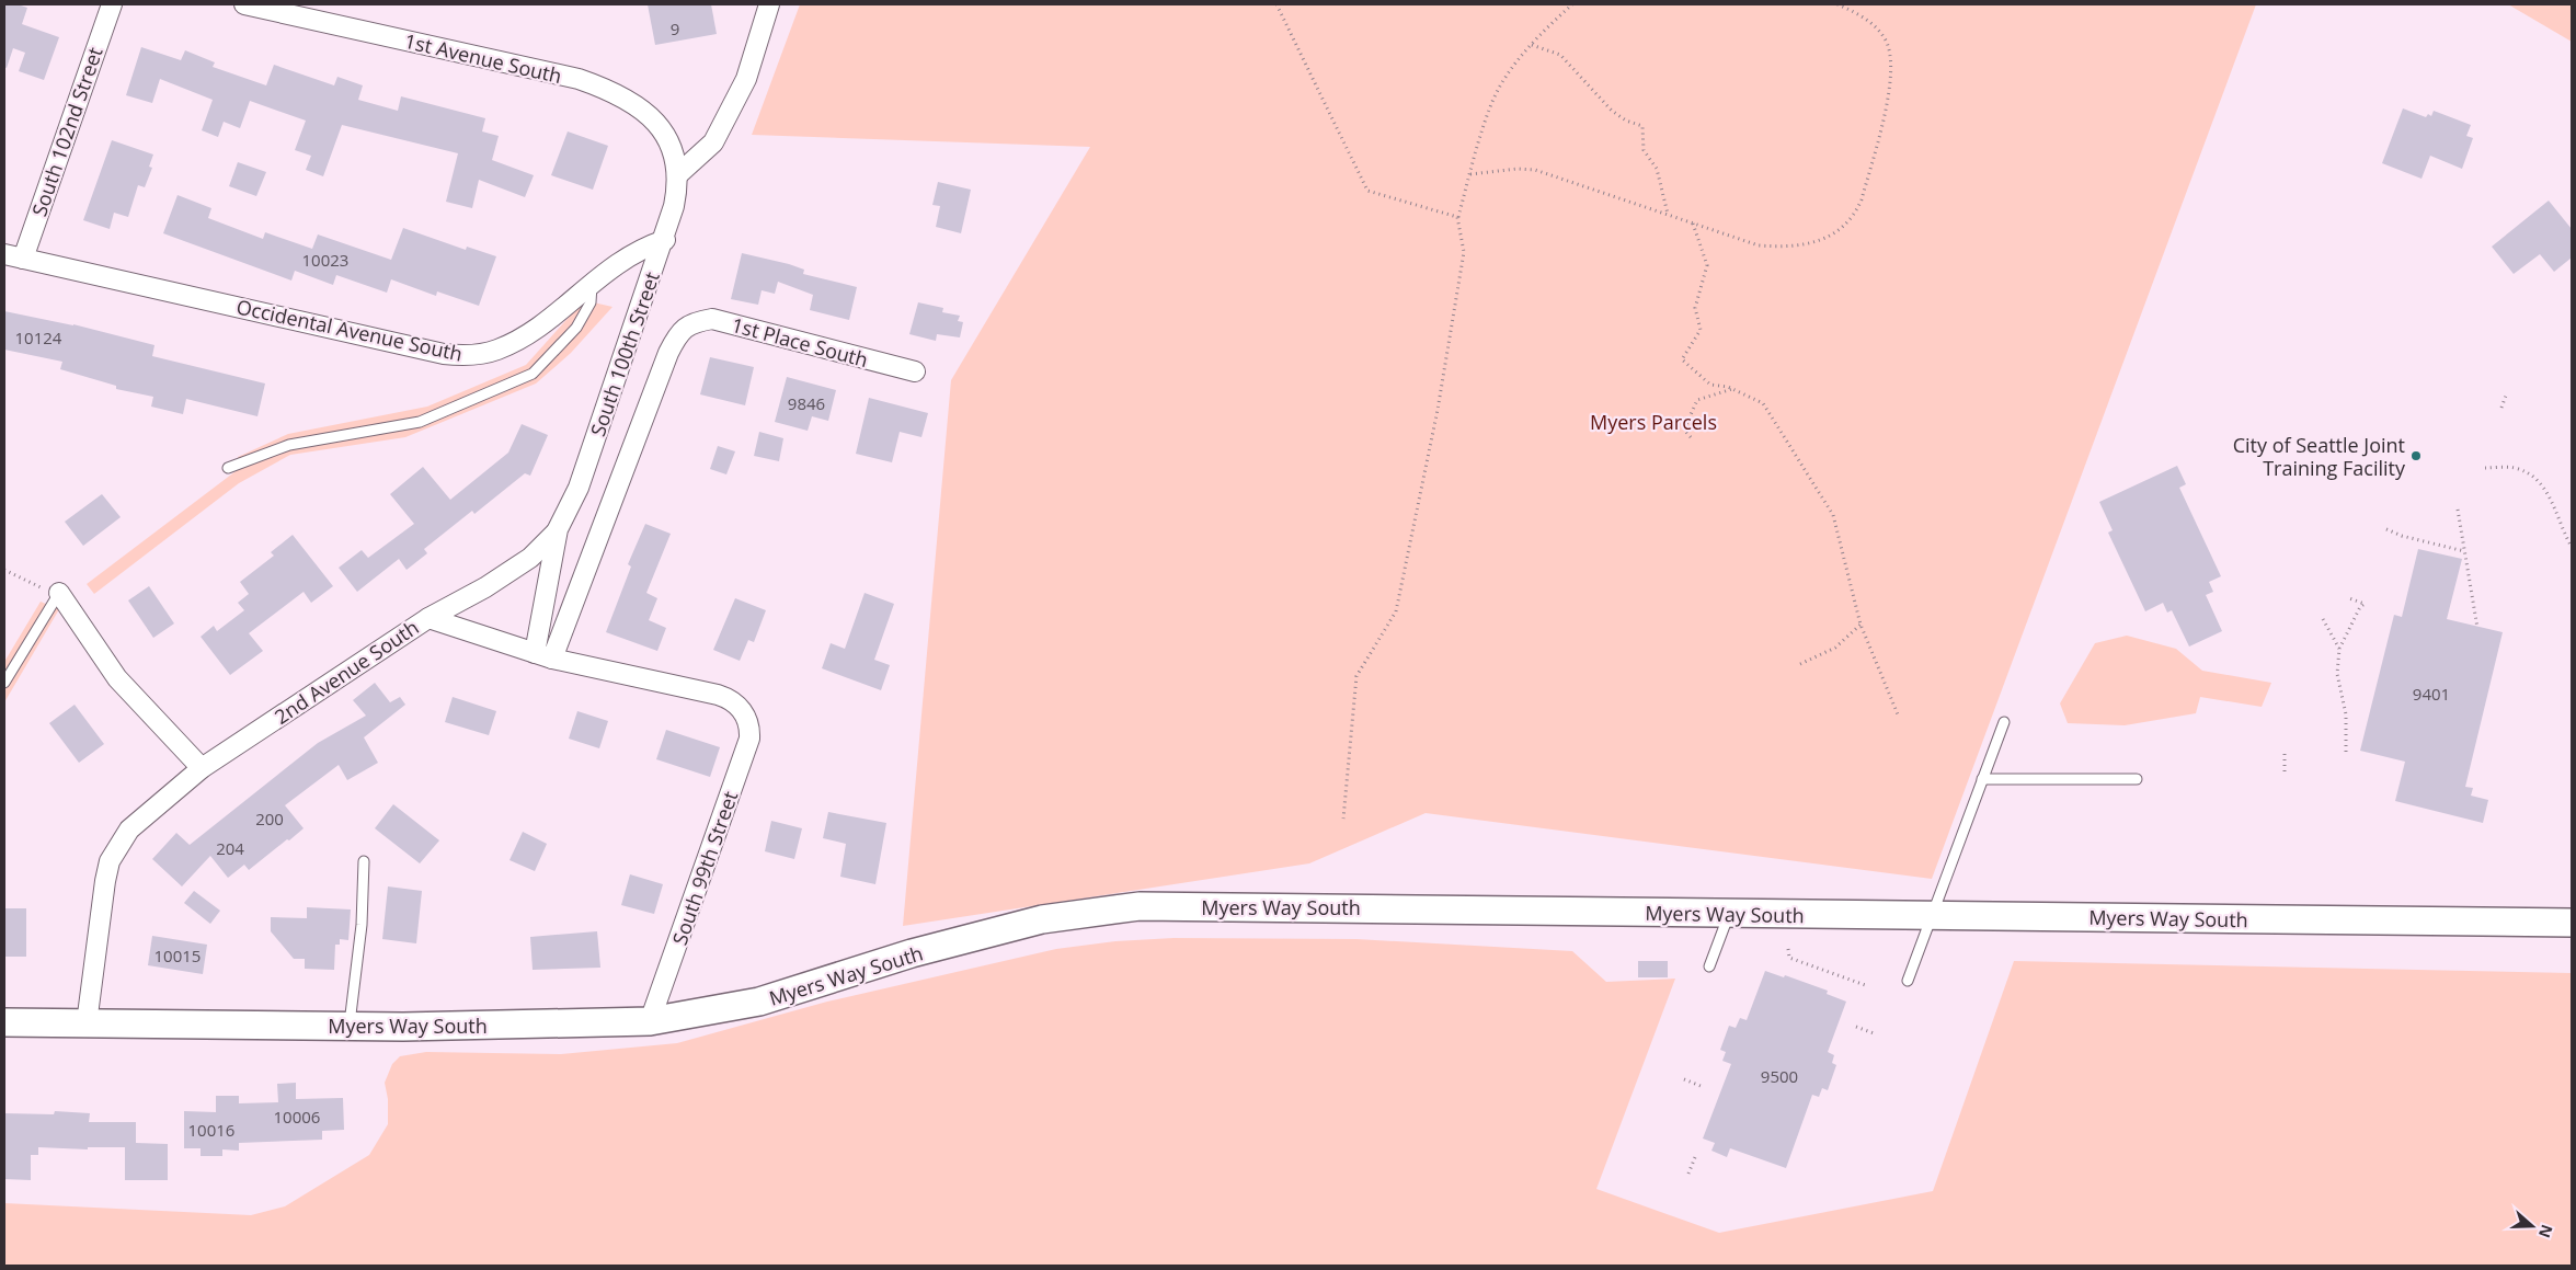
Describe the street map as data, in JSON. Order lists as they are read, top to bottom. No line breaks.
{"streets":{"main road":["Myers Way South"],"street":["1st Avenue South","South 102nd Street","Occidental Avenue South","1st Place South","South 100th Street","2nd Avenue South","South 99th Street"]},"crossings":[["1st Avenue South","South 100th Street"],["South 102nd Street","Occidental Avenue South"],["Occidental Avenue South","South 100th Street"],["1st Place South","South 100th Street"],["South 100th Street","2nd Avenue South"],["2nd Avenue South","South 99th Street"],["2nd Avenue South","Myers Way South"],["South 99th Street","Myers Way South"]],"parks":["Myers Parcels"],"places":["City of Seattle Joint Training Facility"],"house_numbers":["9","10023","10124","9846","9401","200","204","10015","9500","10006","10016"],"north":"right"}
